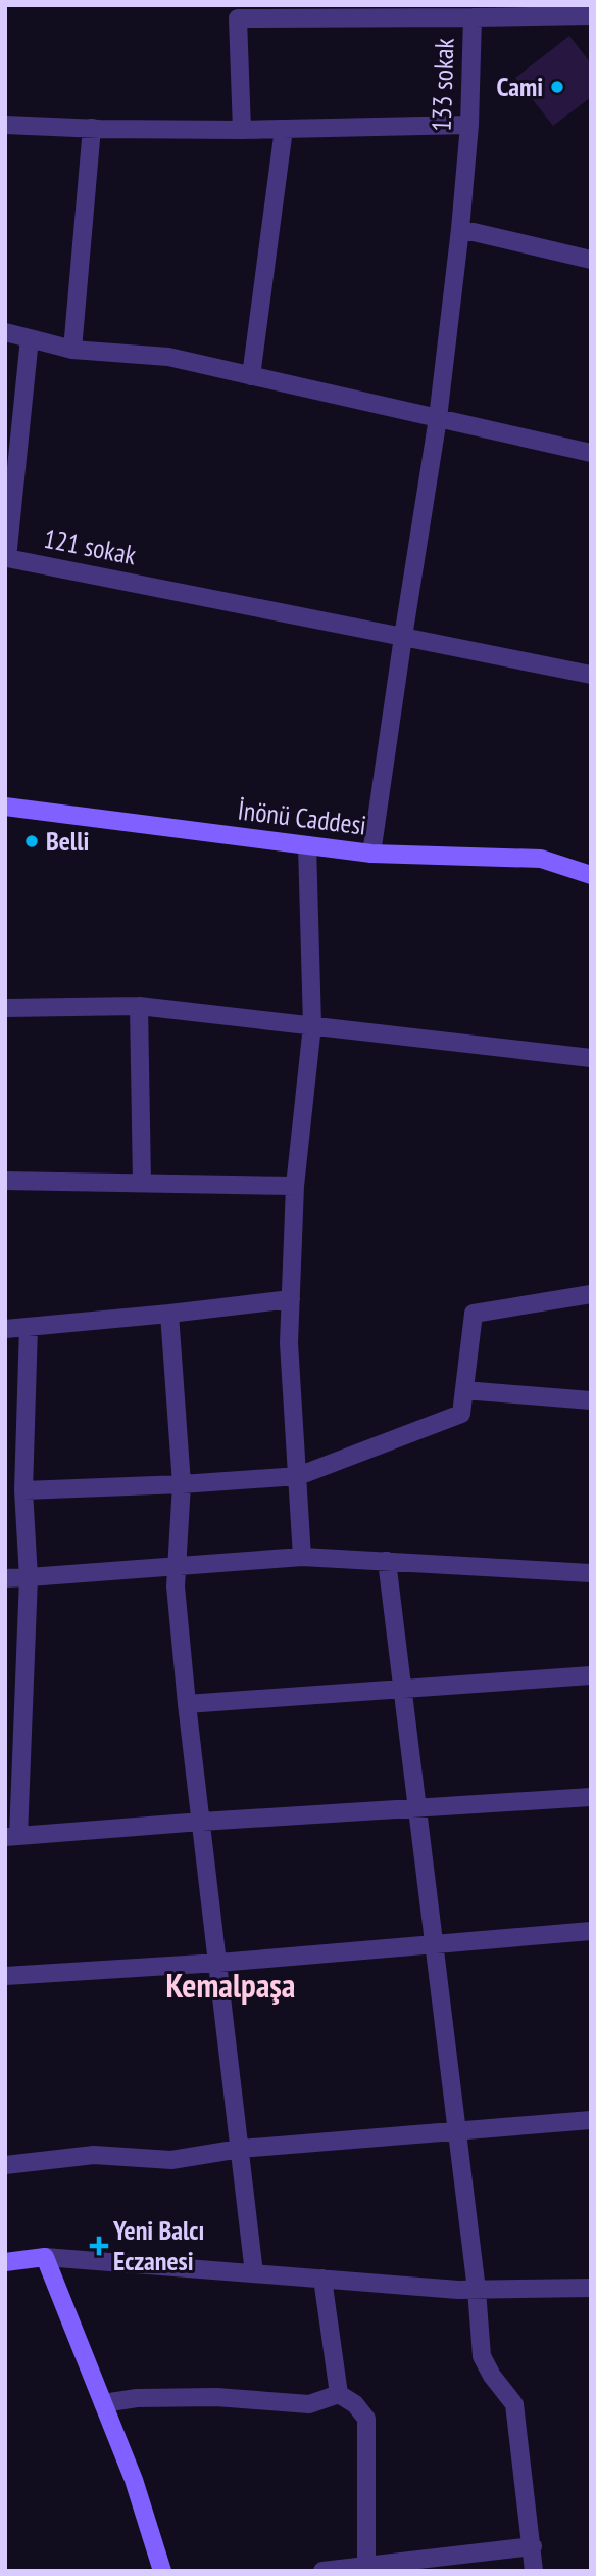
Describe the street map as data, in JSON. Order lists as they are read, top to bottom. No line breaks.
{"streets":{"main road":["İnönü Caddesi"],"street":["133 sokak","121 sokak"]},"districts":["Kemalpaşa"],"places":{"other":["Cami","Belli"],"health":["Yeni Balcı Eczanesi"]}}
